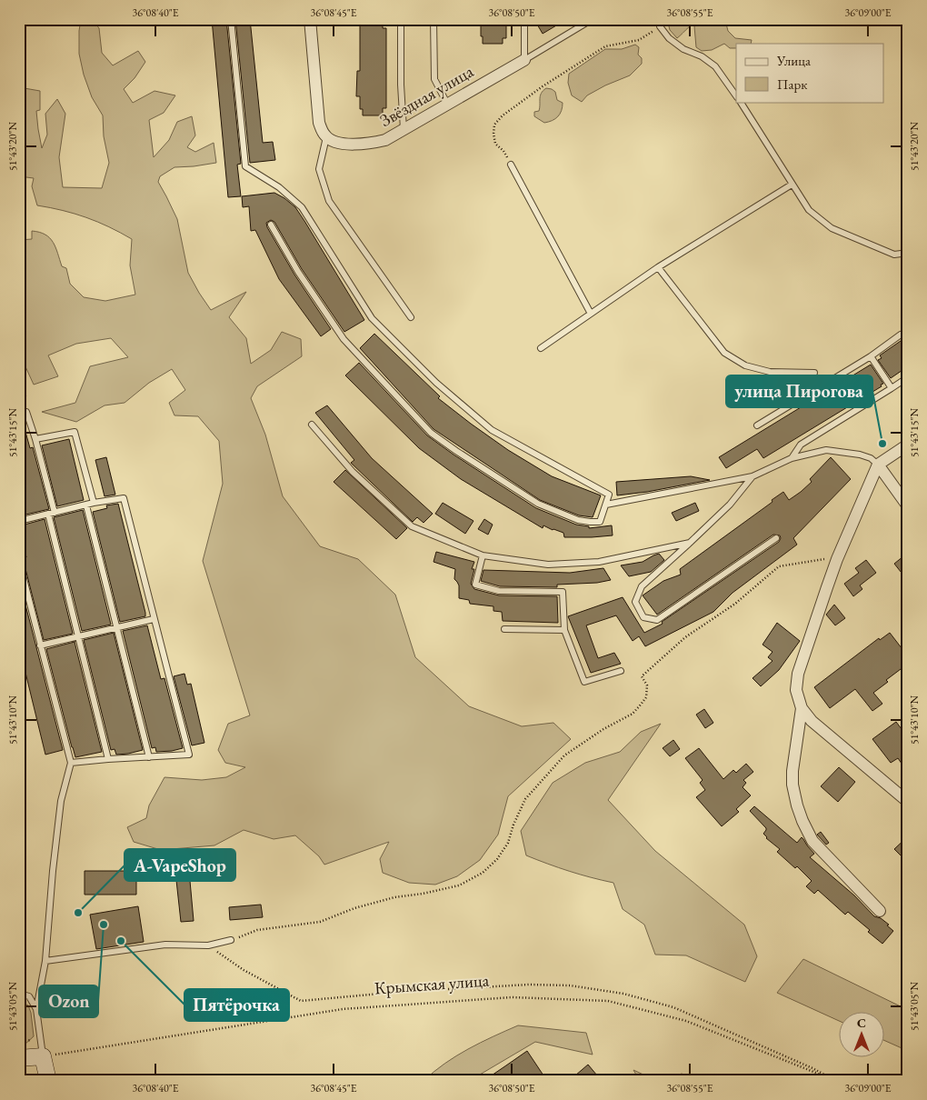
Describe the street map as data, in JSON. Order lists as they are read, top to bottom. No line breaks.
{"streets":{"street":["Звёздная улица"],"path":["Крымская улица"]},"places":["улица Пирогова","A-VapeShop","Ozon","Пятёрочка"],"legend":["Улица","Парк"],"north":"top","coordinates":["36°08'40\"E","36°08'45\"E","36°08'50\"E","36°08'55\"E","36°09'00\"E","51°43'20\"N","51°43'15\"N","51°43'10\"N","51°43'05\"N"]}
